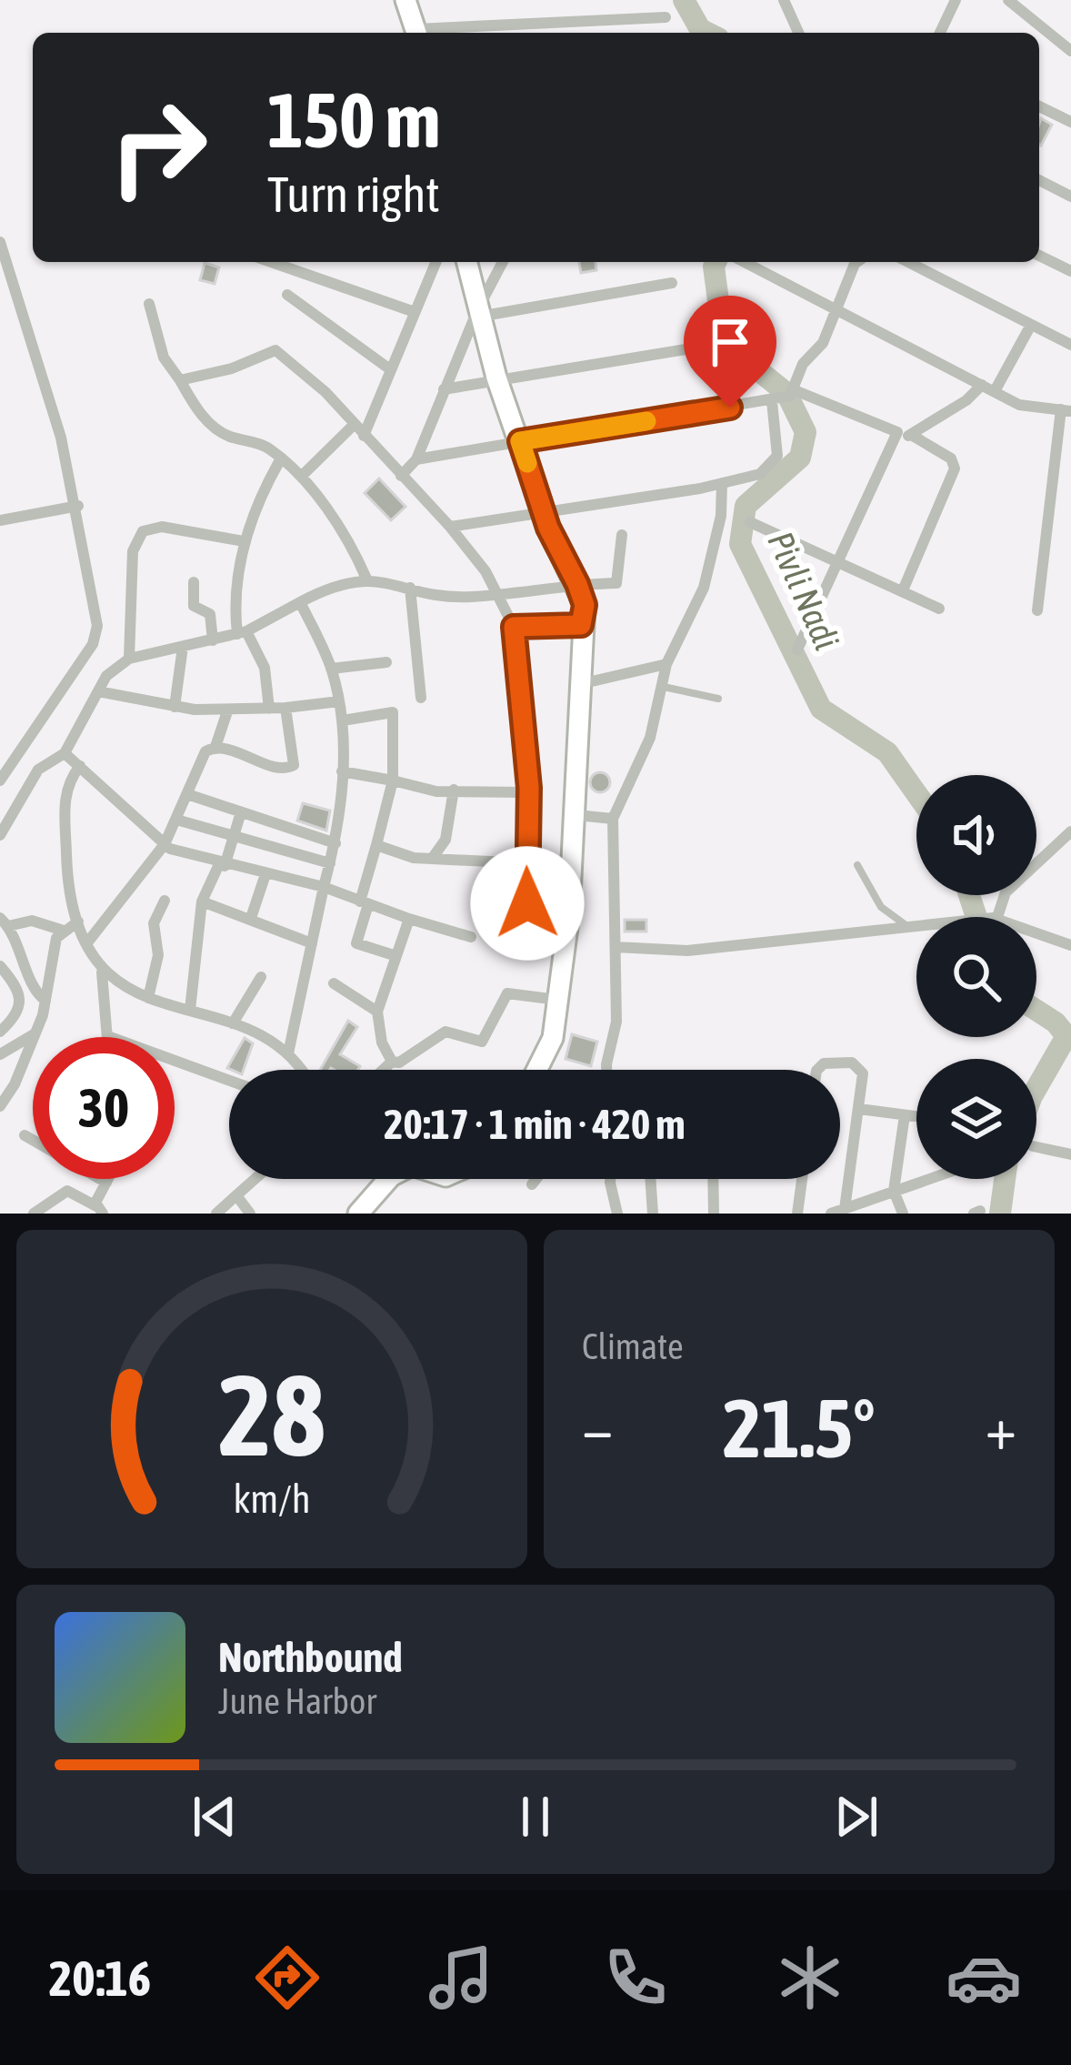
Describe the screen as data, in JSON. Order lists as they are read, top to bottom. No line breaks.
{"water":["Pivli Nadi"],"page":{"turn":["150 m","Turn right"],"limit":"30","trip":"20:17 · 1 min · 420 m","tile":"Climate","heat":["−","21.5°","+"],"song":["Northbound","June Harbor"],"tabs":"20:16","gauge":["28","km/h"]}}
